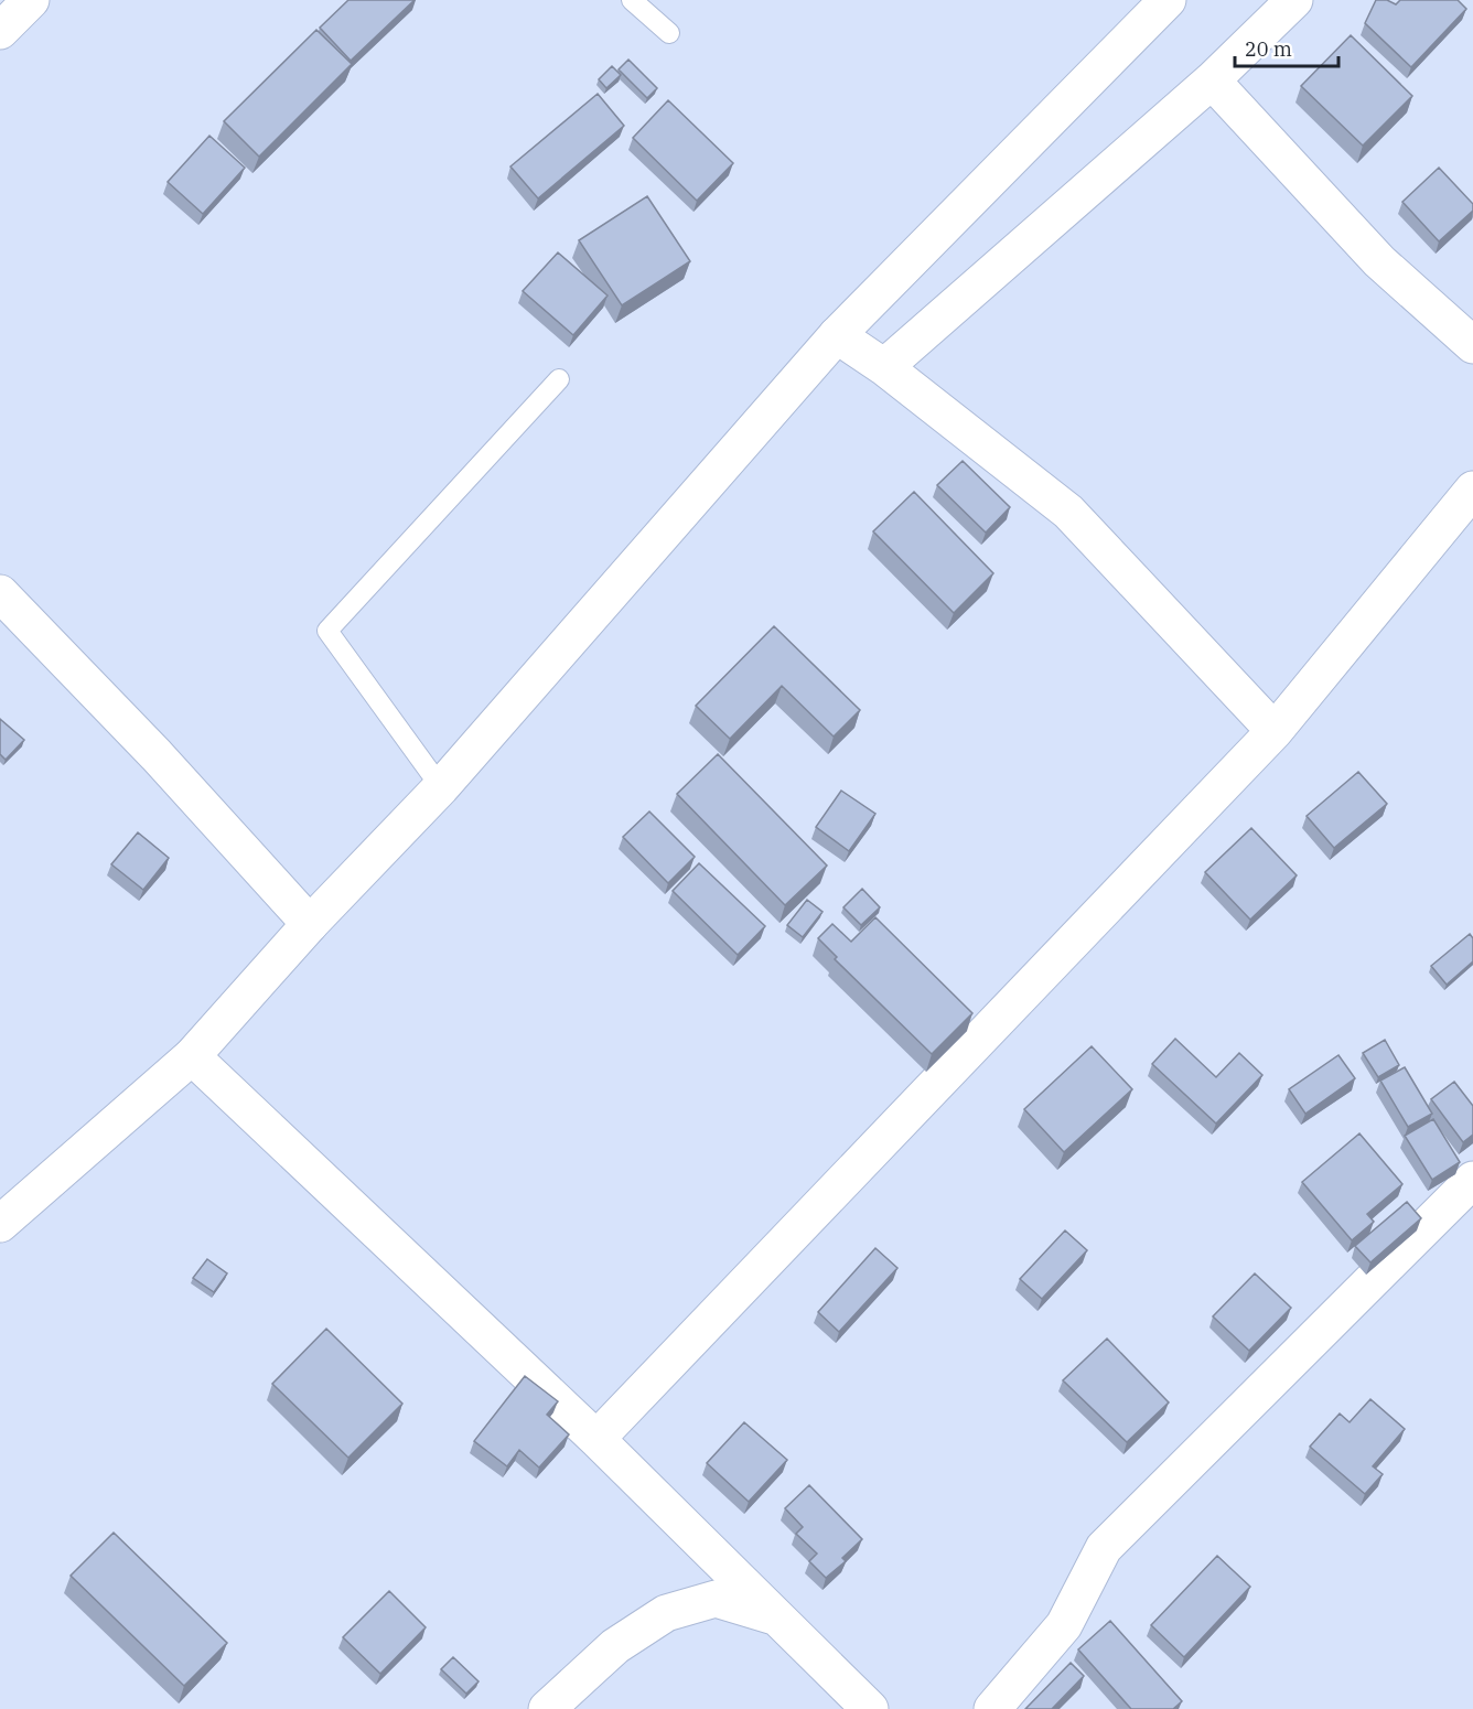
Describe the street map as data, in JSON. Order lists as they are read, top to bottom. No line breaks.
{"scale_bar":"20 m"}
